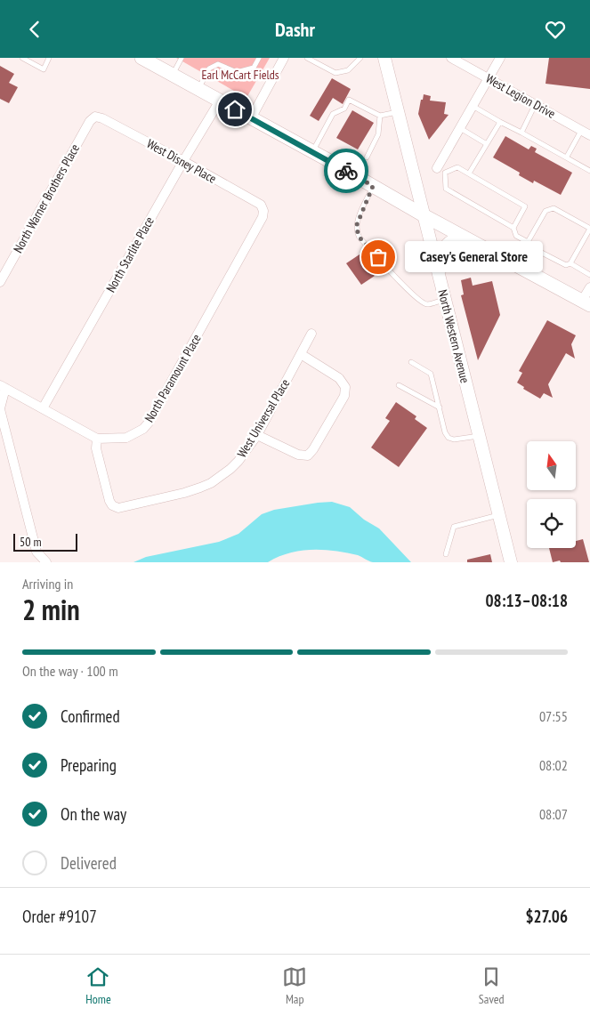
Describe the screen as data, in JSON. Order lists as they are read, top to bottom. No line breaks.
{"streets":{"street":["West Legion Drive","West Disney Place","North Warner Brothers Place","North Starlite Place","North Western Avenue","North Paramount Place","West Universal Place"]},"crossings":[["West Disney Place","North Warner Brothers Place"],["West Disney Place","North Starlite Place"],["West Disney Place","North Paramount Place"],["North Paramount Place","West Universal Place"]],"parks":["Earl McCart Fields"],"places":["Casey's General Store"],"scale_bar":"50 m","north":"top","page":{"header":"Dashr","bubble":"Casey's General Store","scale":"50 m","heading":["2 min","Arriving in","08:13–08:18"],"panel":["Order #9107","$27.06"],"bar":"On the way · 100 m","list":[["Confirmed","07:55"],["Preparing","08:02"],["On the way","08:07"],"Delivered"],"tabs":["Home","Map","Saved"]}}
